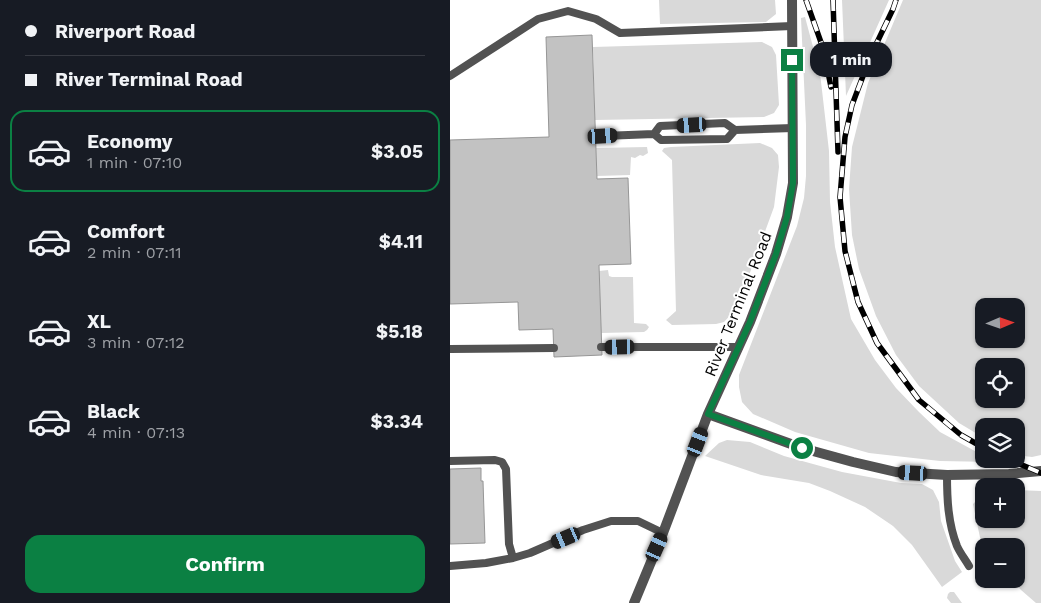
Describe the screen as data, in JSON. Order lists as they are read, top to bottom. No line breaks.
{"streets":{"street":["River Terminal Road"]},"north":"right","page":{"banner":["Riverport Road","River Terminal Road"],"bubble":"1 min","list":[{"name":"Economy","note":"1 min · 07:10","value":"$3.05"},{"name":"Comfort","note":"2 min · 07:11","value":"$4.11"},{"name":"XL","note":"3 min · 07:12","value":"$5.18"},{"name":"Black","note":"4 min · 07:13","value":"$3.34"}],"map_buttons":["+","−"],"buttons":"Confirm"}}
